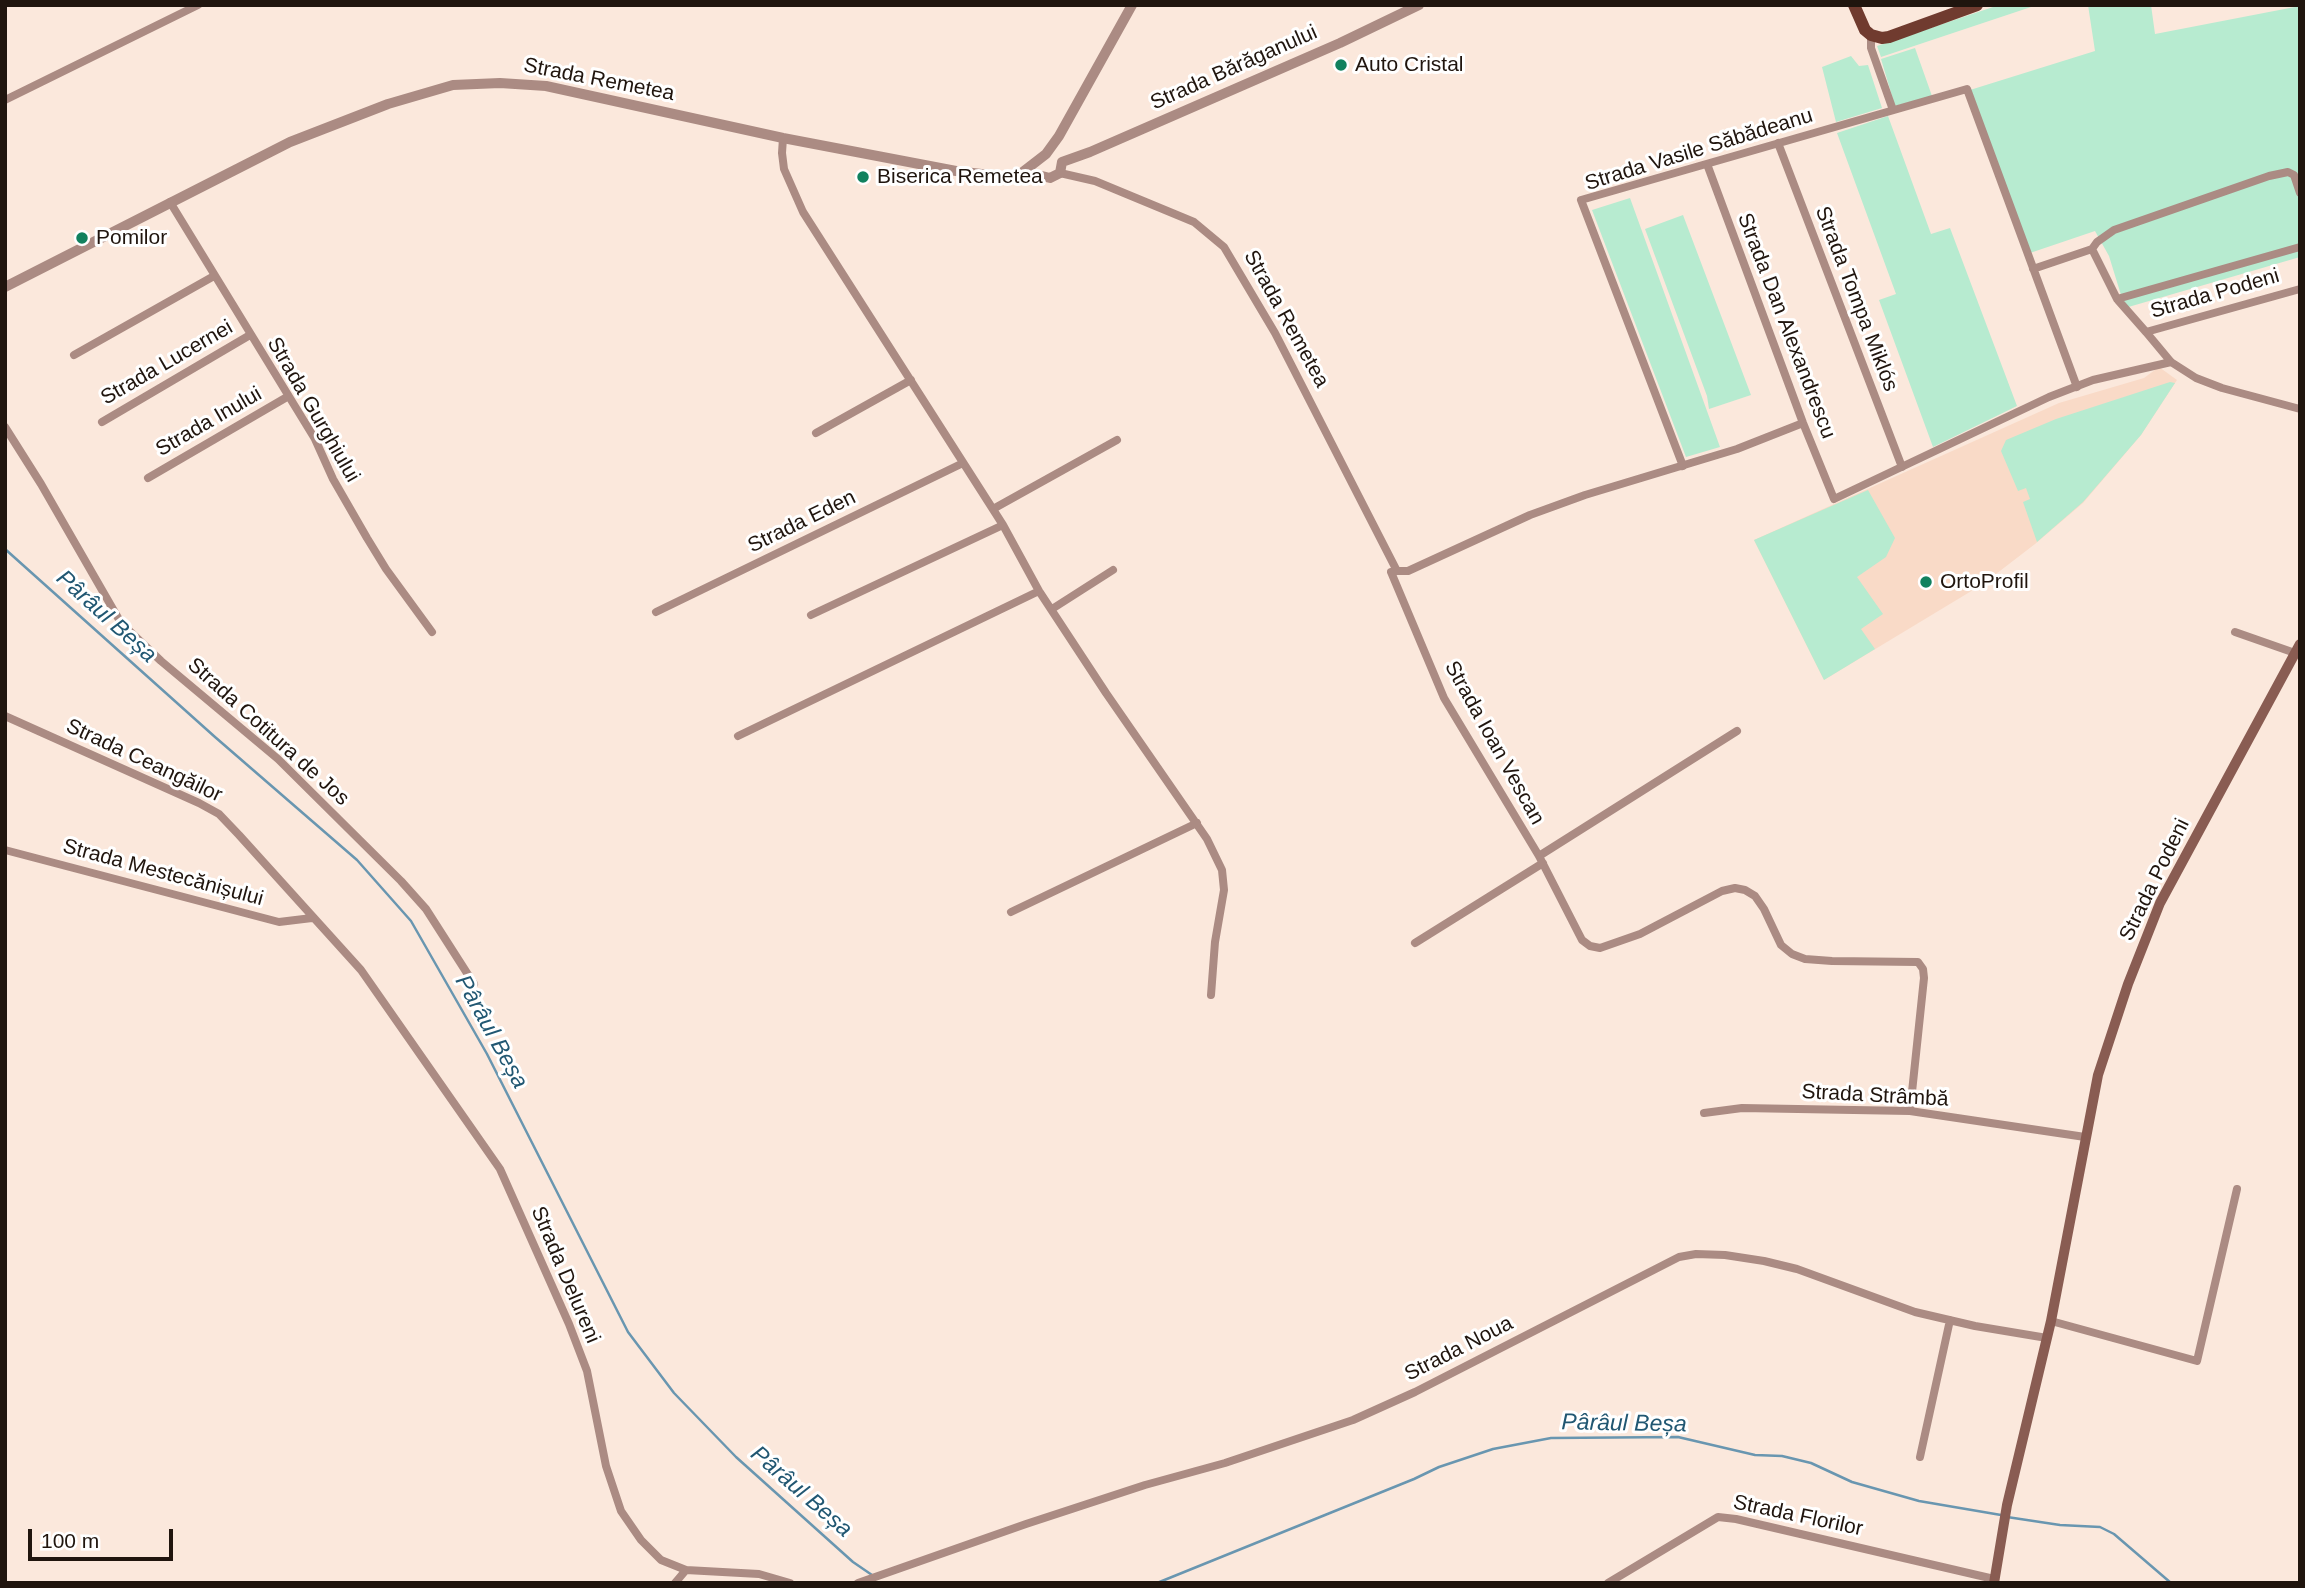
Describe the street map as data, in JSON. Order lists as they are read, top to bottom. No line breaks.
{"streets":{"main road":["Strada Podeni"],"street":["Strada Bărăganului","Strada Remetea","Strada Vasile Săbădeanu","Strada Tompa Miklós","Strada Dan Alexandrescu","Strada Lucernei","Strada Gurghiului","Strada Inului","Strada Eden","Strada Cotitura de Jos","Strada Ioan Vescan","Strada Ceangăilor","Strada Mestecănișului","Strada Strâmbă","Strada Delureni","Strada Noua","Strada Florilor"]},"crossings":[["Strada Bărăganului","Strada Remetea"],["Strada Remetea","Strada Gurghiului"],["Strada Remetea","Strada Ioan Vescan"],["Strada Vasile Săbădeanu","Strada Tompa Miklós"],["Strada Vasile Săbădeanu","Strada Dan Alexandrescu"],["Strada Podeni","Strada Strâmbă"],["Strada Podeni","Strada Noua"],["Strada Podeni","Strada Florilor"],["Strada Tompa Miklós","Strada Dan Alexandrescu"],["Strada Lucernei","Strada Gurghiului"],["Strada Gurghiului","Strada Inului"],["Strada Ioan Vescan","Strada Strâmbă"],["Strada Ceangăilor","Strada Mestecănișului"],["Strada Ceangăilor","Strada Delureni"],["Strada Mestecănișului","Strada Delureni"]],"water":["Pârâul Beșa"],"places":["Auto Cristal","Biserica Remetea","Pomilor","OrtoProfil"],"scale_bar":"100 m"}
